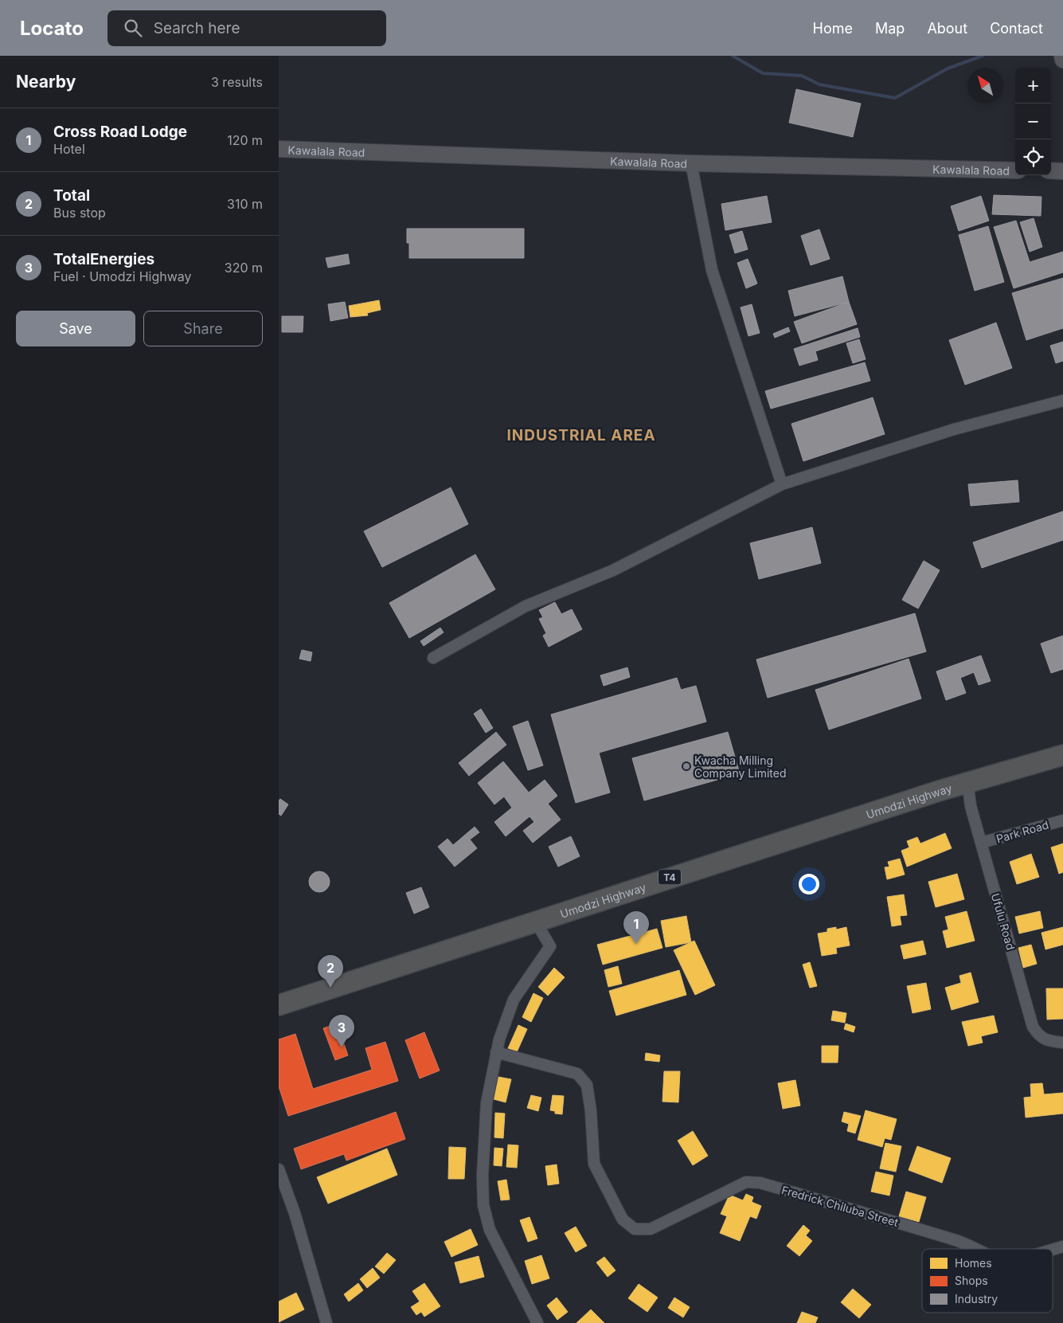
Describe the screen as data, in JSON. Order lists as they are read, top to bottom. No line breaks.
{"streets":{"highway":["Umodzi Highway","T4"],"street":["Kawalala Road","Park Road","Ufulu Road","Fredrick Chiluba Street"]},"crossings":[["Umodzi Highway","Ufulu Road"],["Park Road","Ufulu Road"]],"districts":["INDUSTRIAL AREA"],"places":["Kwacha Milling Company Limited"],"legend":["Homes","Shops","Industry"],"north":"top left","page":{"header":"Locato","search":"Search here","nav":["Home","Map","About","Contact"],"heading":["Nearby","3 results"],"map_buttons":["+","−"],"list":[{"mark":"1","name":"Cross Road Lodge","note":"Hotel","value":"120 m"},{"mark":"2","name":"Total","note":"Bus stop","value":"310 m"},{"mark":"3","name":"TotalEnergies","note":"Fuel · Umodzi Highway","value":"320 m"}],"buttons":["Save","Share"],"pins":["1","2","3"]}}
